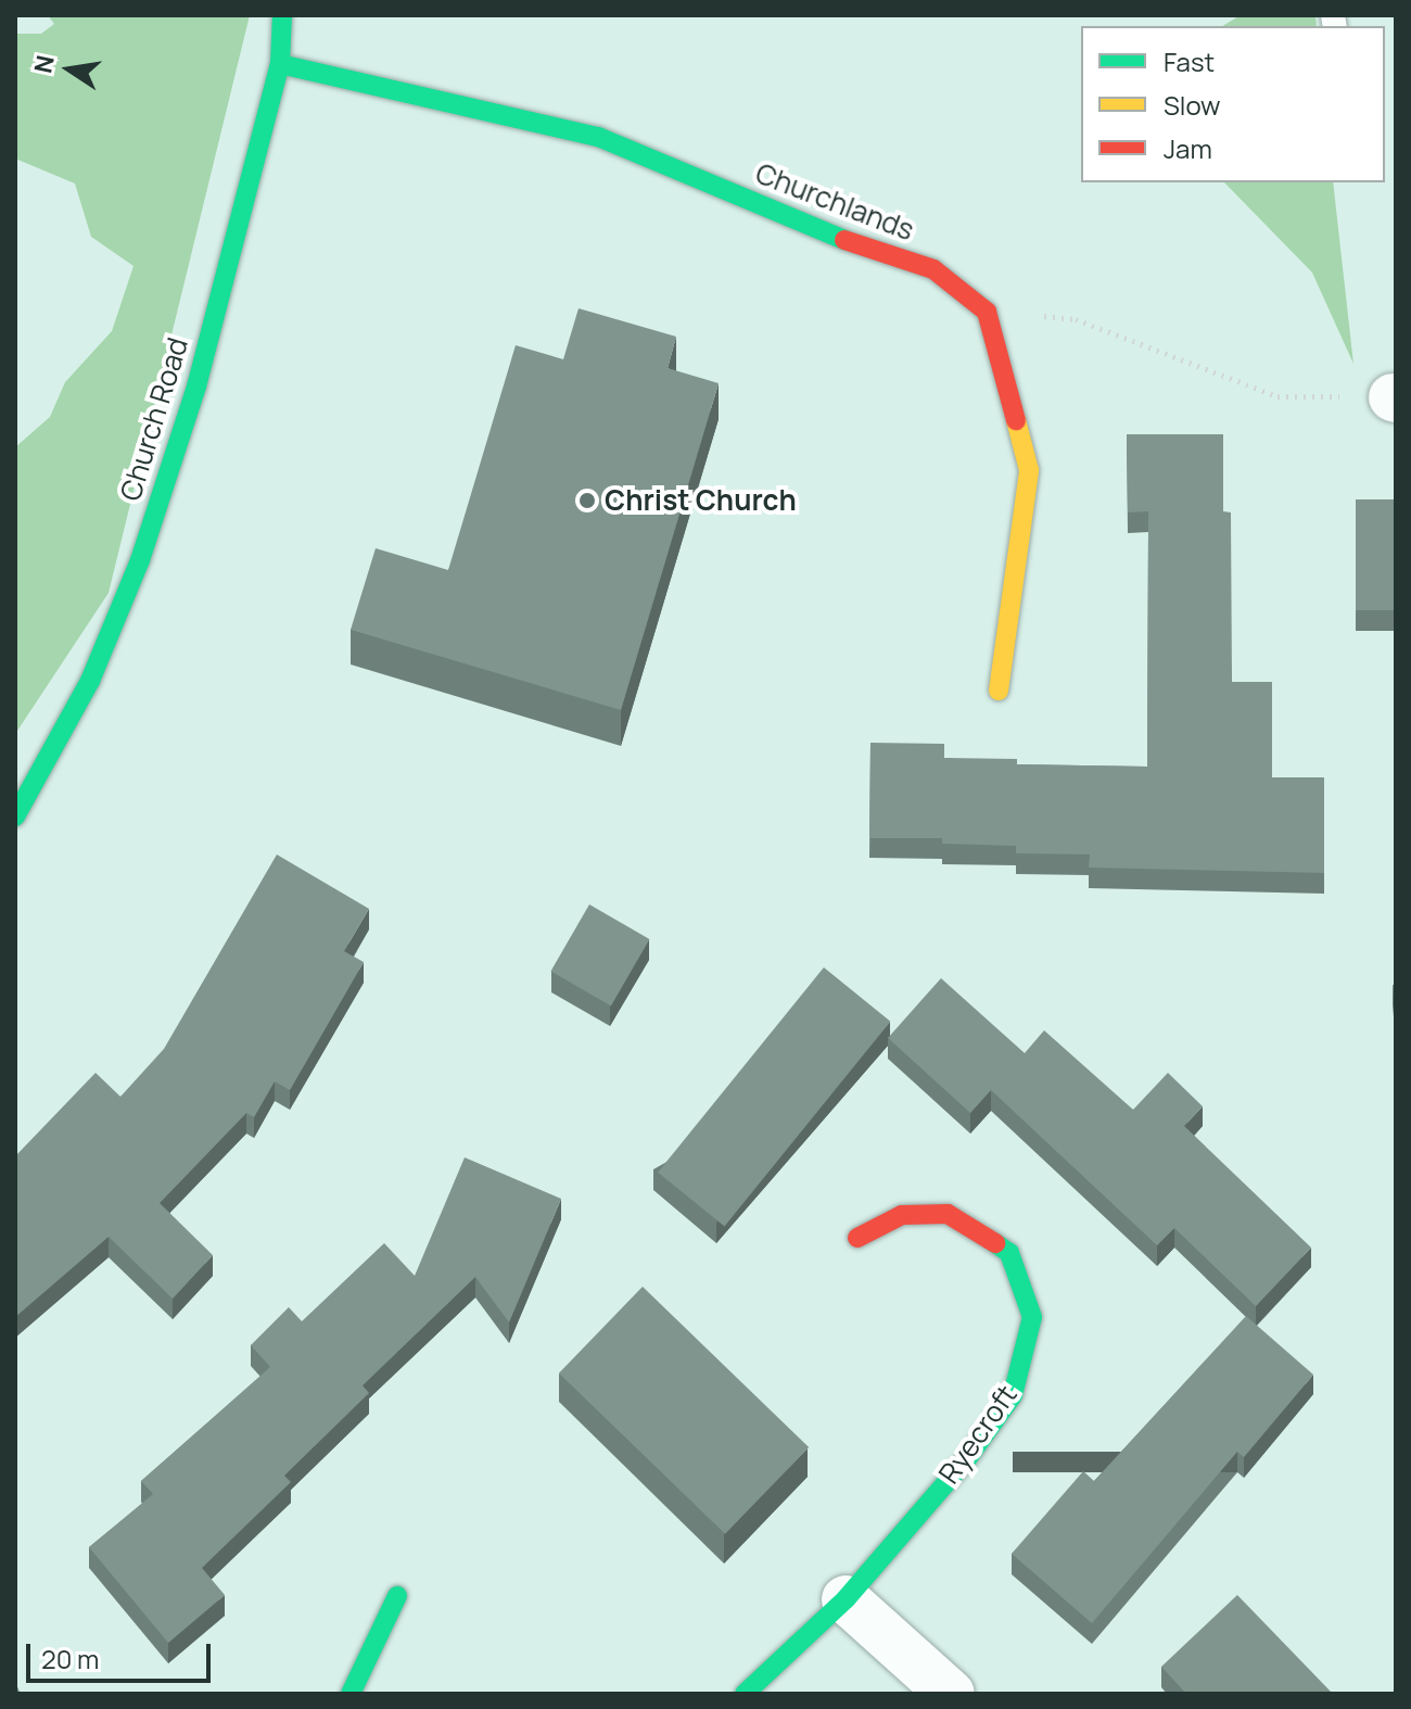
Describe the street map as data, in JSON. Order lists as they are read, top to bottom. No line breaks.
{"streets":{"street":["Churchlands","Church Road","Ryecroft"]},"crossings":[["Churchlands","Church Road"]],"places":["Christ Church"],"legend":["Fast","Slow","Jam"],"scale_bar":"20 m","north":"left"}
